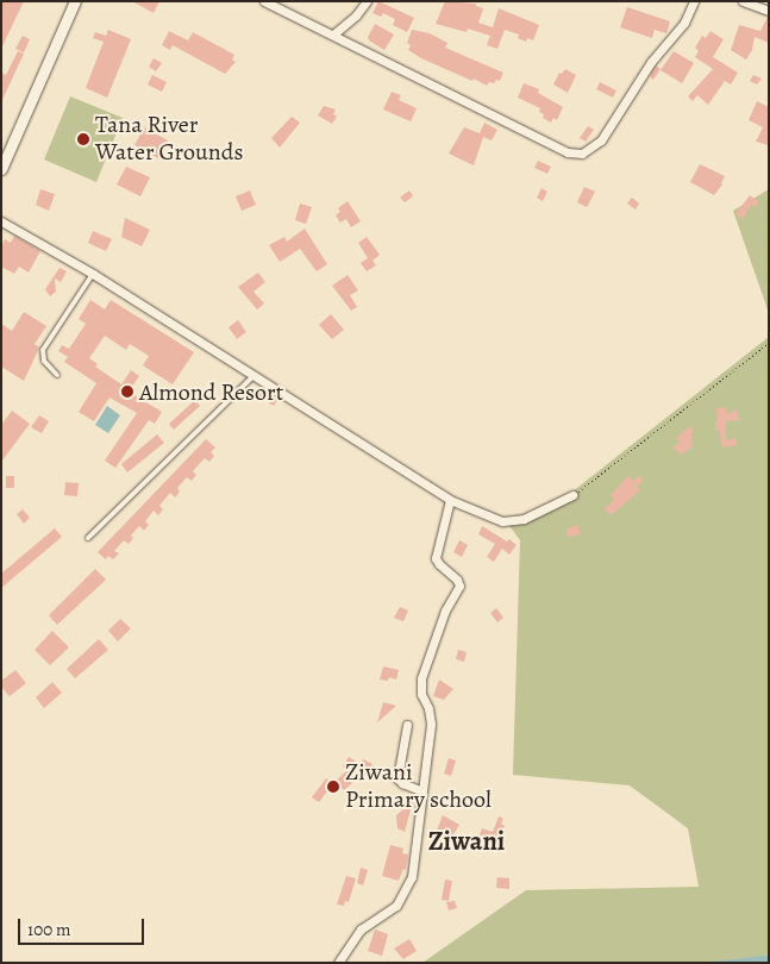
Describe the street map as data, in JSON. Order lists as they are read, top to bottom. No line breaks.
{"districts":["Ziwani"],"places":["Tana River Water Grounds","Almond Resort","Ziwani Primary school"],"scale_bar":"100 m"}
